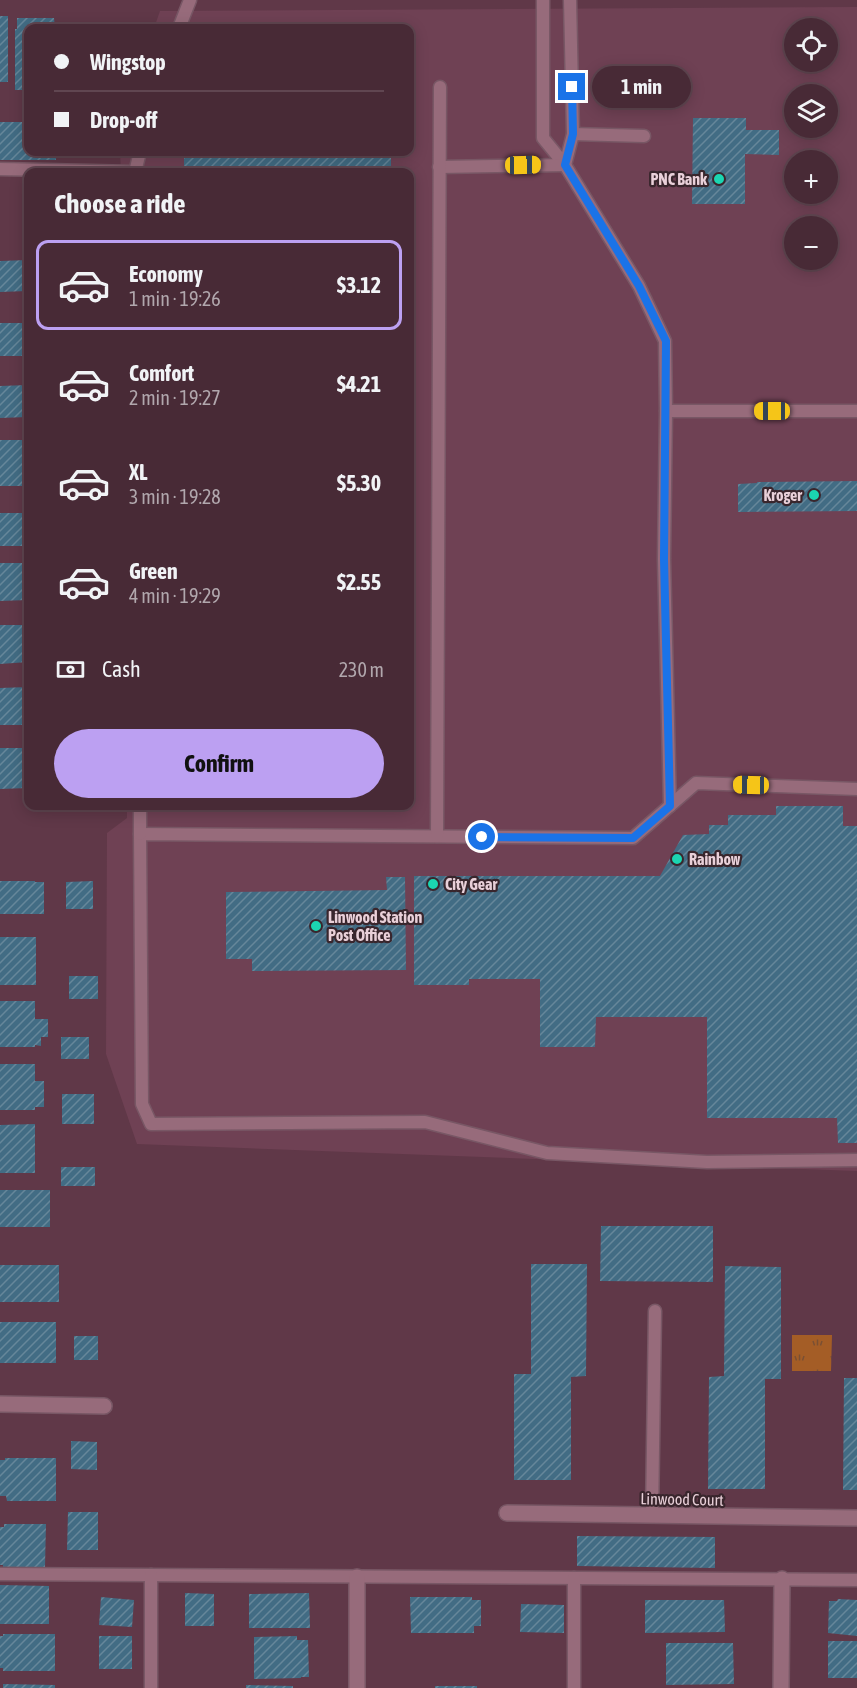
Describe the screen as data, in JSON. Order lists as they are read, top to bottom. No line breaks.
{"streets":{"street":["Linwood Court"]},"places":["PNC Bank","Kroger","Rainbow","City Gear","Linwood Station Post Office"],"page":{"map_buttons":["+","−"],"banner":["Wingstop","Drop-off"],"bubble":"1 min","heading":"Choose a ride","list":[{"name":"Economy","note":"1 min · 19:26","value":"$3.12"},{"name":"Comfort","note":"2 min · 19:27","value":"$4.21"},{"name":"XL","note":"3 min · 19:28","value":"$5.30"},{"name":"Green","note":"4 min · 19:29","value":"$2.55"}],"pay":["Cash","230 m"],"buttons":"Confirm"}}
